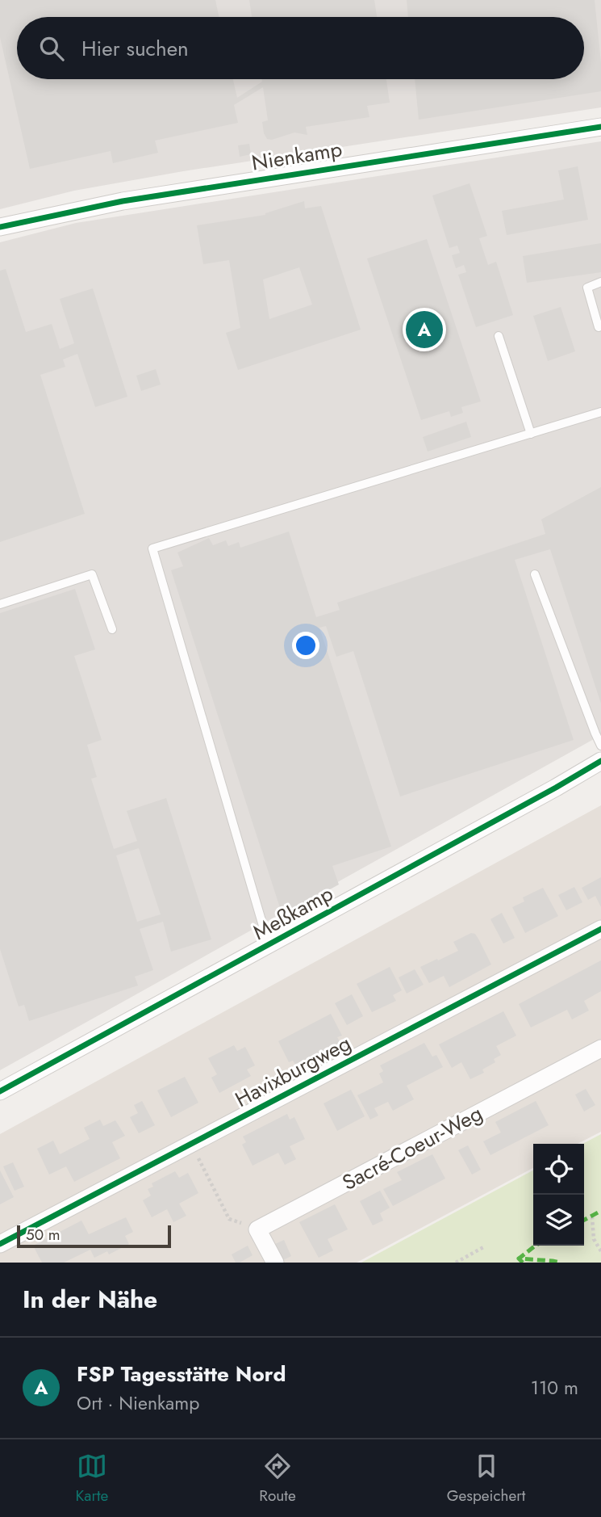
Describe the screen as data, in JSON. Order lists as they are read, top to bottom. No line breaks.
{"streets":{"street":["Nienkamp","Meßkamp","Havixburgweg","Sacré-Coeur-Weg"]},"scale_bar":"50 m","page":{"search":"Hier suchen","pins":"A","scale":"50 m","heading":"In der Nähe","list":[{"mark":"A","name":"FSP Tagesstätte Nord","note":"Ort · Nienkamp","value":"110 m"}],"nav":["Karte","Route","Gespeichert"]}}
